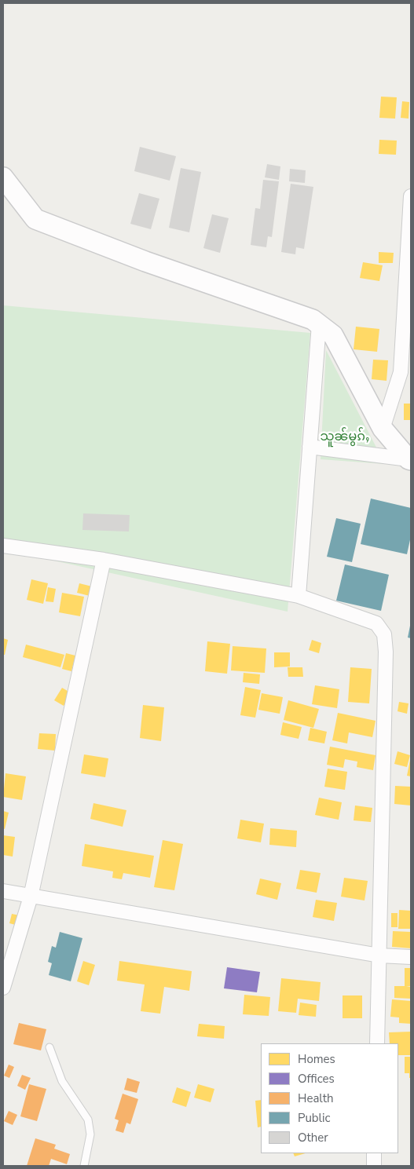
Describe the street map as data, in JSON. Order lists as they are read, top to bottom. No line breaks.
{"parks":["သူၼ်မွၵ်ႇ"],"legend":["Homes","Offices","Health","Public","Other"]}
